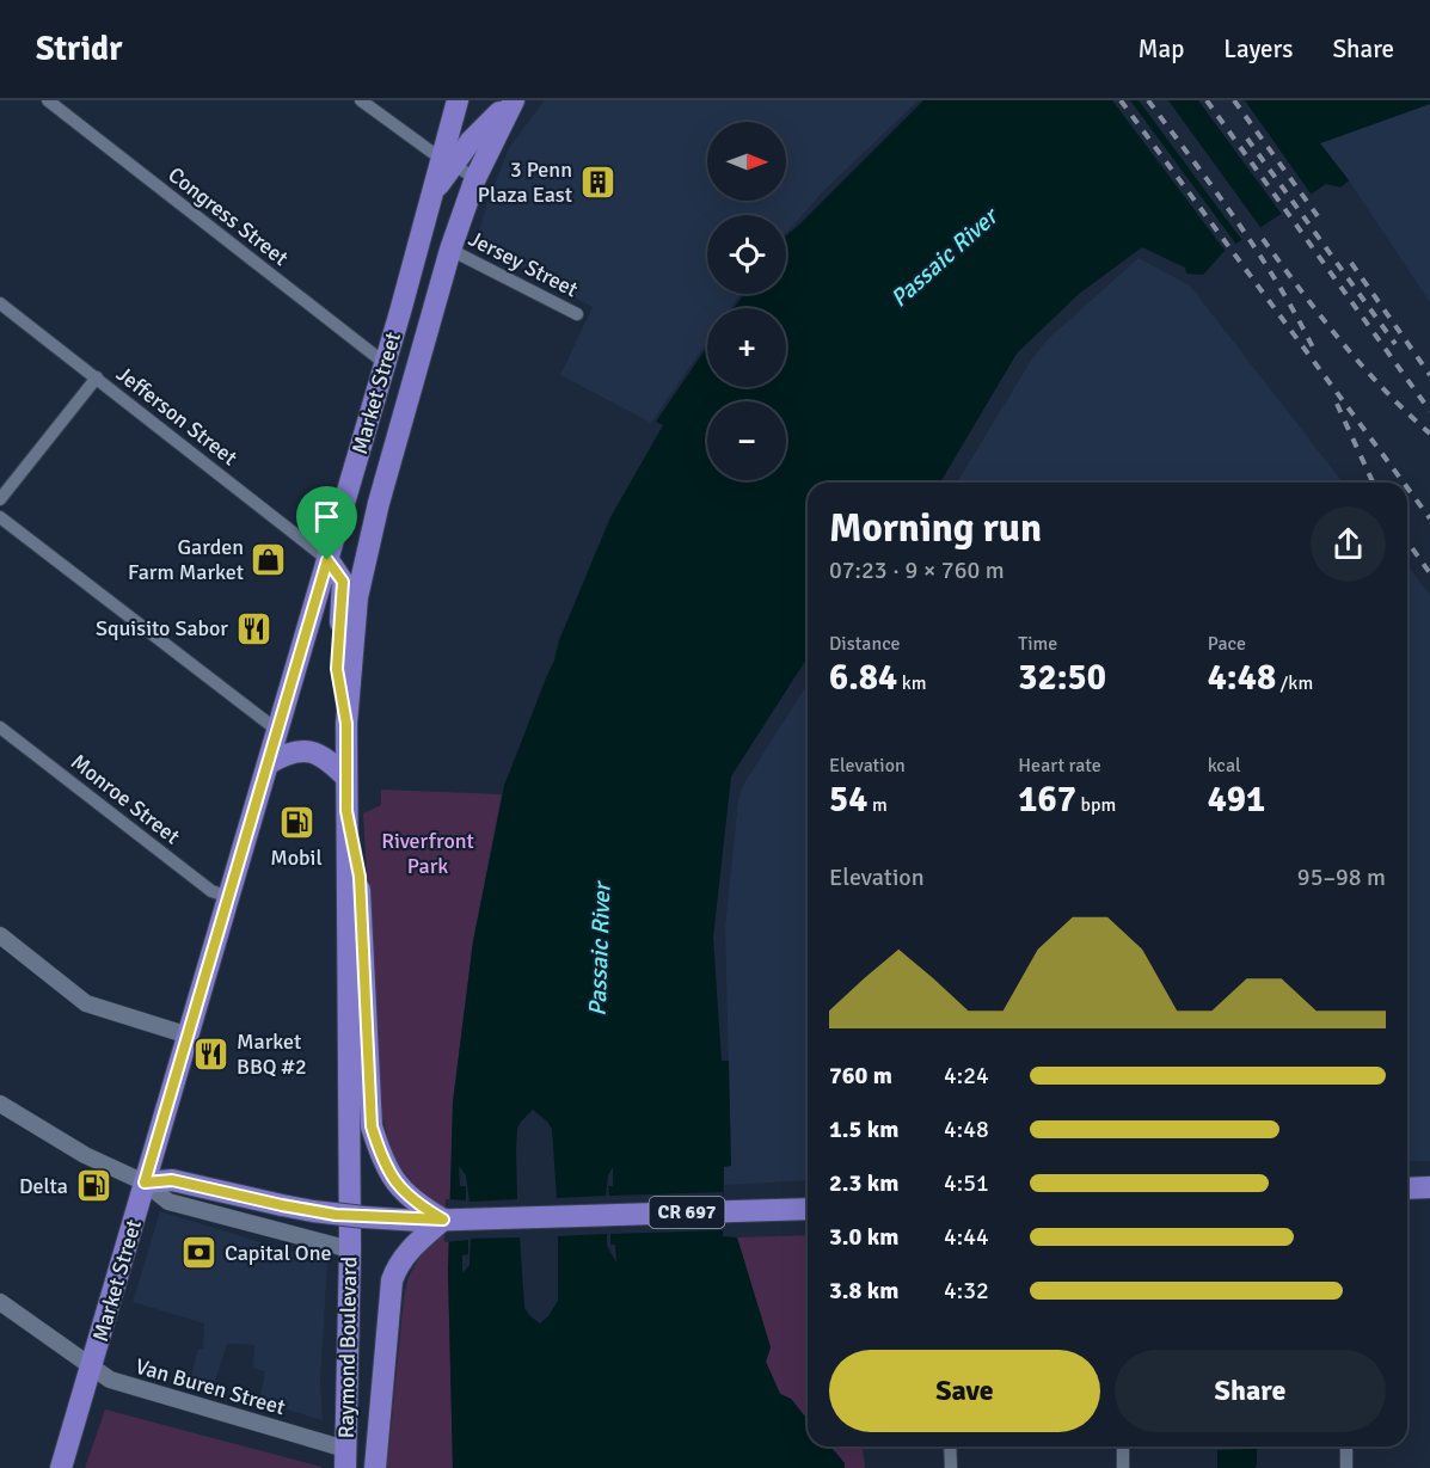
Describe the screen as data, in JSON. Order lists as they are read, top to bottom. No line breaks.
{"streets":{"main road":["Market Street","CR 697","Raymond Boulevard"],"street":["Congress Street","Jersey Street","Jefferson Street","Monroe Street","Van Buren Street"]},"crossings":[["Congress Street","Market Street"],["Jersey Street","Market Street"],["Market Street","Jefferson Street"],["Market Street","Monroe Street"],["Market Street","Raymond Boulevard"],["Market Street","Van Buren Street"],["Raymond Boulevard","Van Buren Street"]],"water":["Passaic River"],"parks":["Riverfront Park"],"places":{"building":["3 Penn Plaza East"],"shop":["Garden Farm Market"],"restaurant":["Squisito Sabor","Market BBQ #2"],"fuel station":["Mobil","Delta"],"bank":["Capital One"]},"north":"right","page":{"header":"Stridr","nav":["Map","Layers","Share"],"map_buttons":["+","−"],"heading":["Morning run","07:23 · 9 × 760 m"],"stats":[["Distance","6.84 km"],["Time","32:50"],["Pace","4:48 /km"],["Elevation","54 m"],["Heart rate","167 bpm"],["kcal","491"]],"chart":["Elevation","95–98 m"],"list":[{"name":"760 m","note":"4:24"},{"name":"1.5 km","note":"4:48"},{"name":"2.3 km","note":"4:51"},{"name":"3.0 km","note":"4:44"},{"name":"3.8 km","note":"4:32"}],"buttons":["Save","Share"]}}
